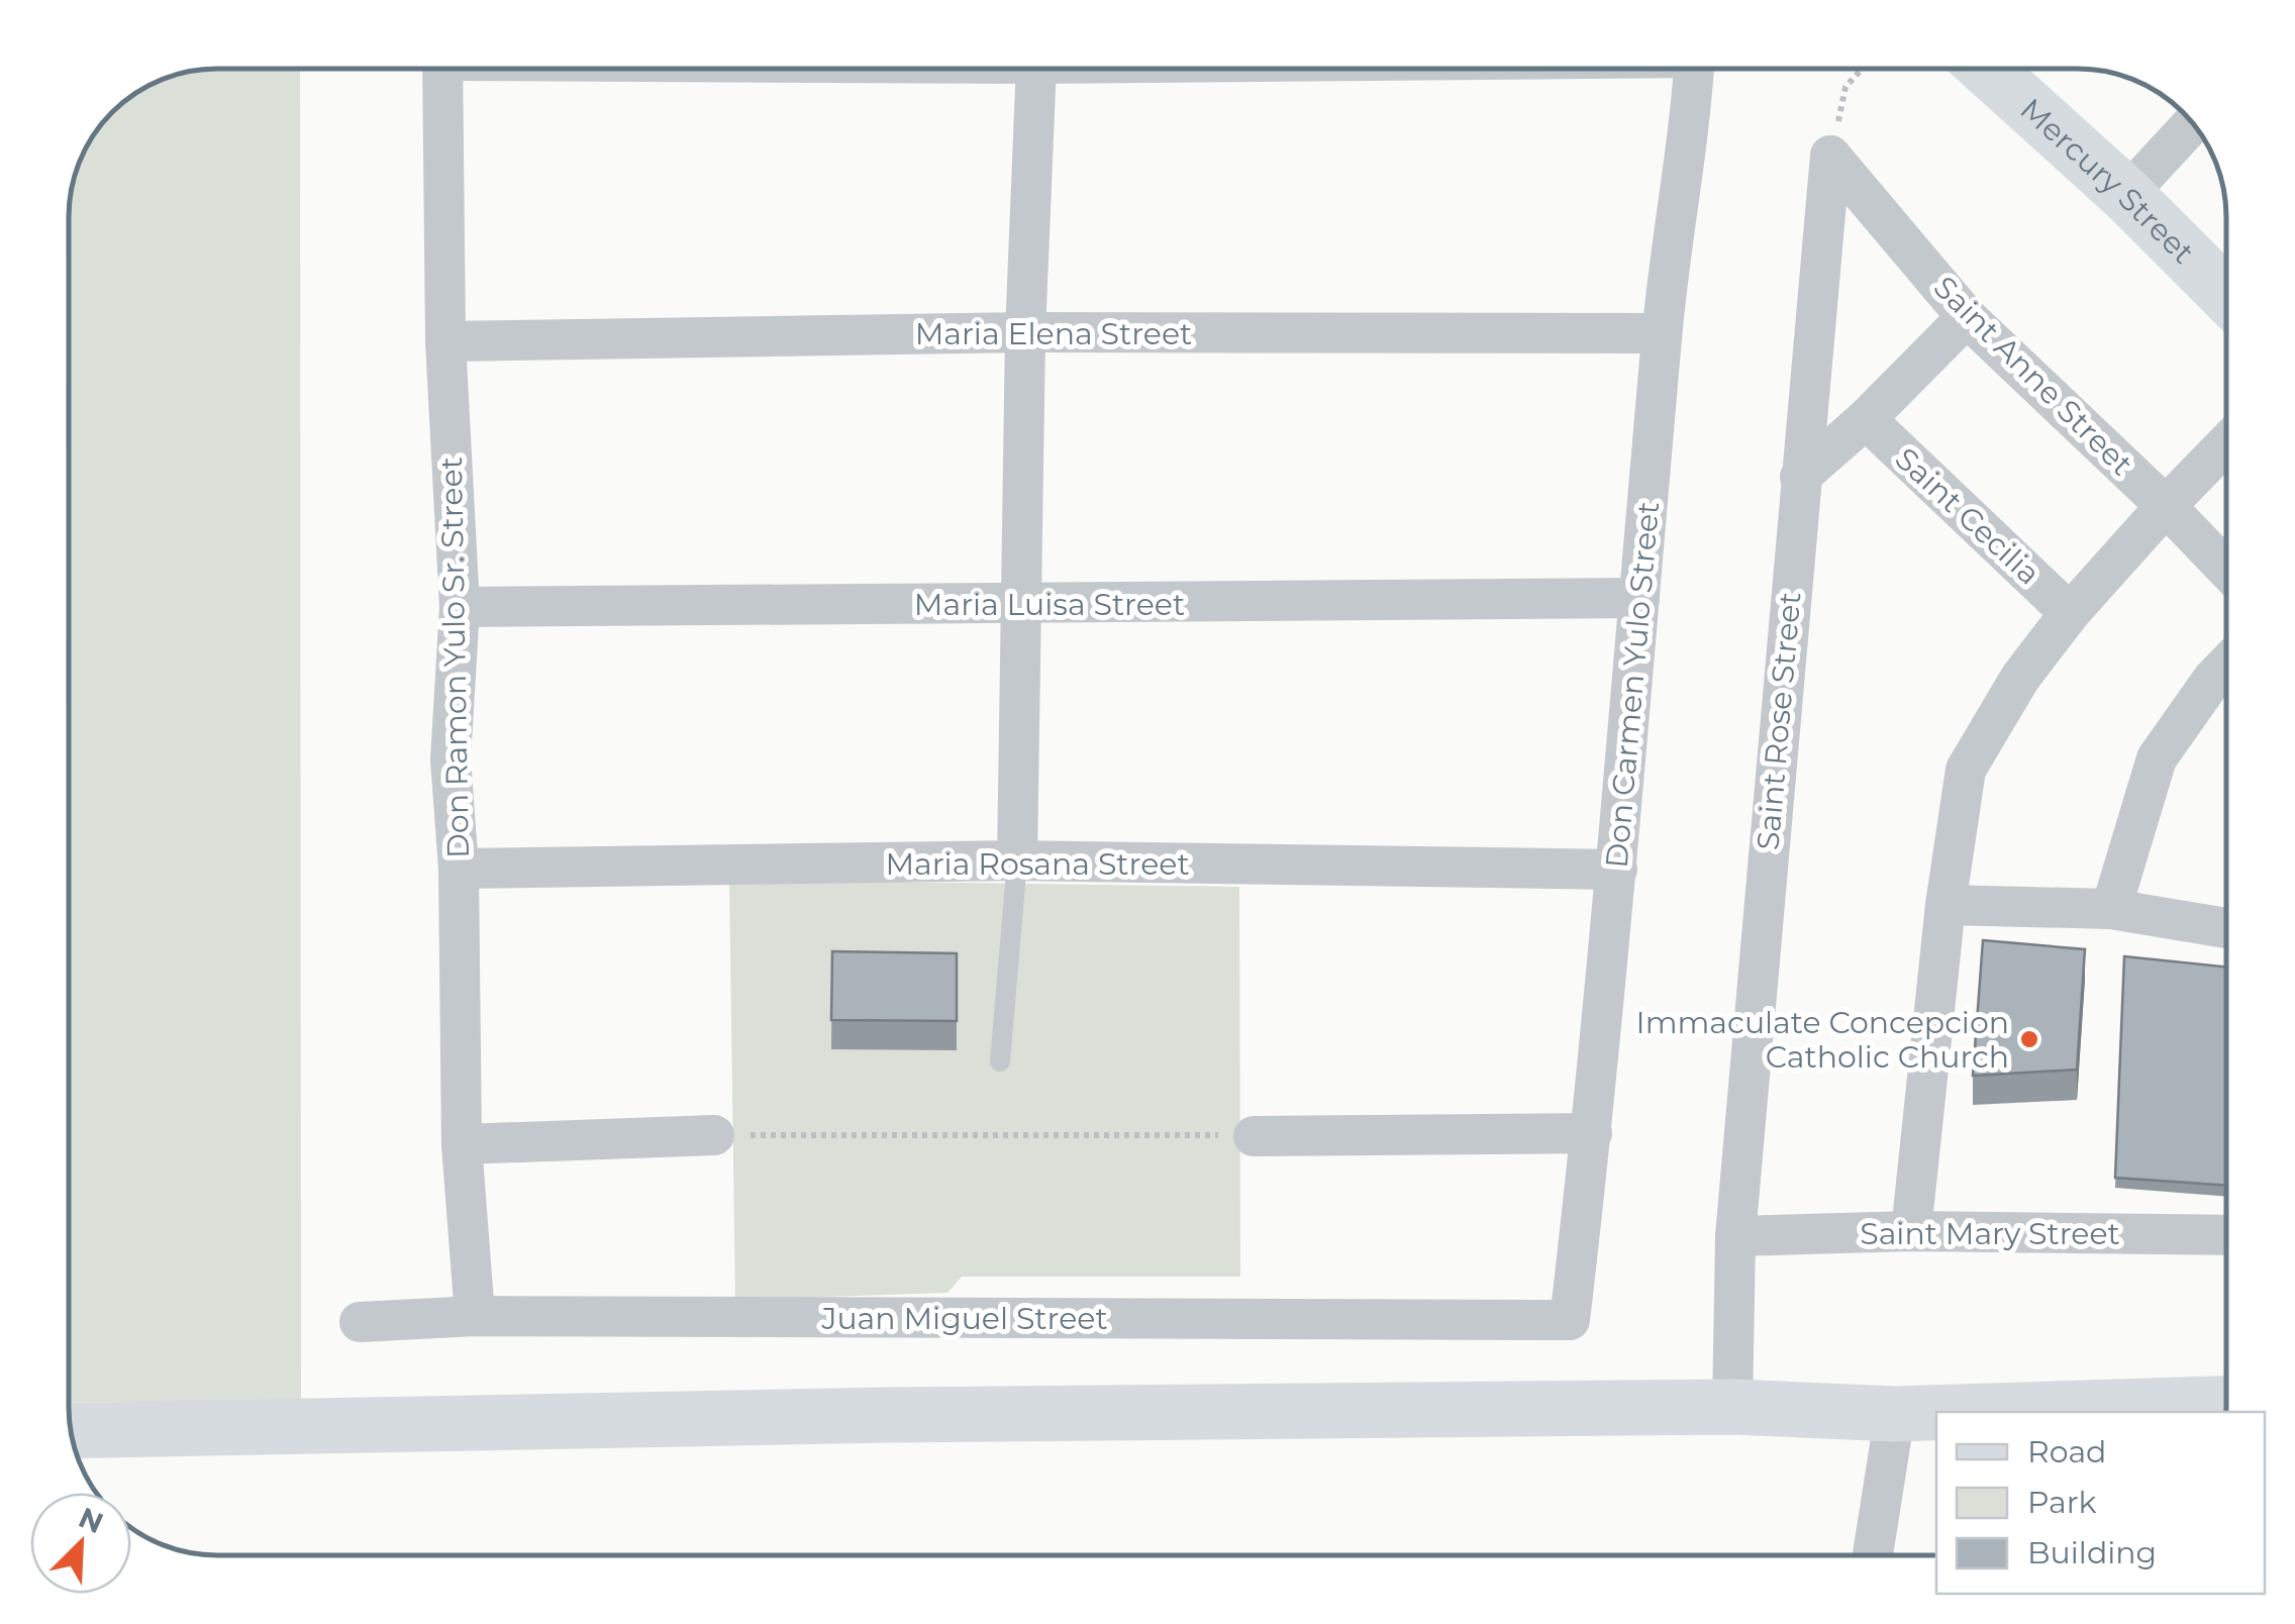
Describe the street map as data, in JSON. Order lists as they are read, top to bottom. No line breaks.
{"streets":{"street":["Mercury Street","Maria Elena Street","Saint Anne Street","Saint Cecilia","Maria Luisa Street","Don Ramon Yulo Sr. Street","Don Carmen Yulo Street","Saint Rose Street","Maria Rosana Street","Saint Mary Street","Juan Miguel Street"]},"crossings":[["Maria Elena Street","Don Ramon Yulo Sr. Street"],["Maria Elena Street","Don Carmen Yulo Street"],["Saint Anne Street","Saint Rose Street"],["Maria Luisa Street","Don Ramon Yulo Sr. Street"],["Maria Luisa Street","Don Carmen Yulo Street"],["Don Ramon Yulo Sr. Street","Maria Rosana Street"],["Don Ramon Yulo Sr. Street","Juan Miguel Street"],["Don Carmen Yulo Street","Maria Rosana Street"],["Don Carmen Yulo Street","Juan Miguel Street"],["Saint Rose Street","Saint Mary Street"]],"places":["Immaculate Concepcion Catholic Church"],"legend":["Road","Park","Building"],"north":"top right"}
